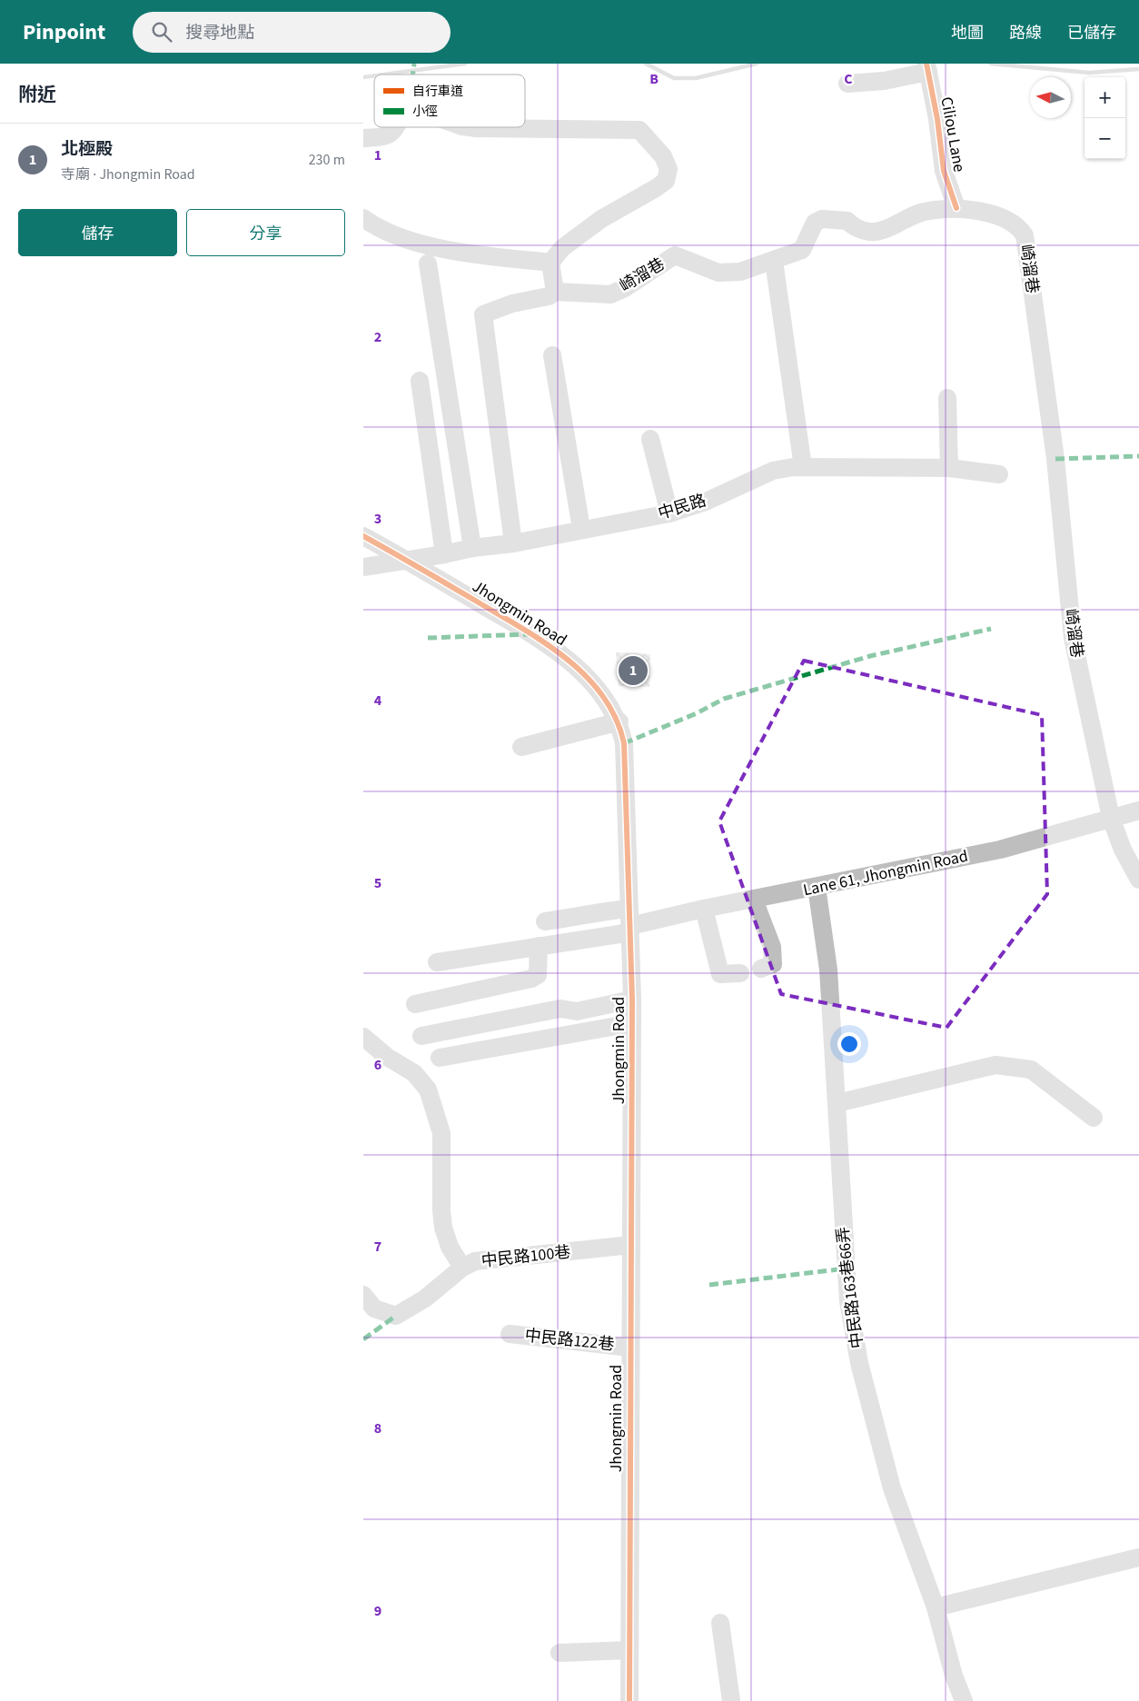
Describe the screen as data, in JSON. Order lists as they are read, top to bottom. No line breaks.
{"streets":{"street":["Ciliou Lane","崎溜巷","中民路","Jhongmin Road","Lane 61, Jhongmin Road","中民路100巷","中民路163巷66弄","中民路122巷"]},"crossings":[["Ciliou Lane","崎溜巷"],["崎溜巷","Lane 61, Jhongmin Road"],["中民路","Jhongmin Road"],["Jhongmin Road","Lane 61, Jhongmin Road"],["Jhongmin Road","中民路100巷"],["Jhongmin Road","中民路122巷"],["Lane 61, Jhongmin Road","中民路163巷66弄"]],"legend":["自行車道","小徑"],"north":"left","page":{"header":"Pinpoint","search":"搜尋地點","nav":["地圖","路線","已儲存"],"heading":"附近","map_buttons":["+","−"],"list":[{"mark":"1","name":"北極殿","note":"寺廟 · Jhongmin Road","value":"230 m"}],"buttons":["儲存","分享"],"pins":"1"},"grid":{"columns":["B","C"],"rows":["1","2","3","4","5","6","7","8","9"]}}
